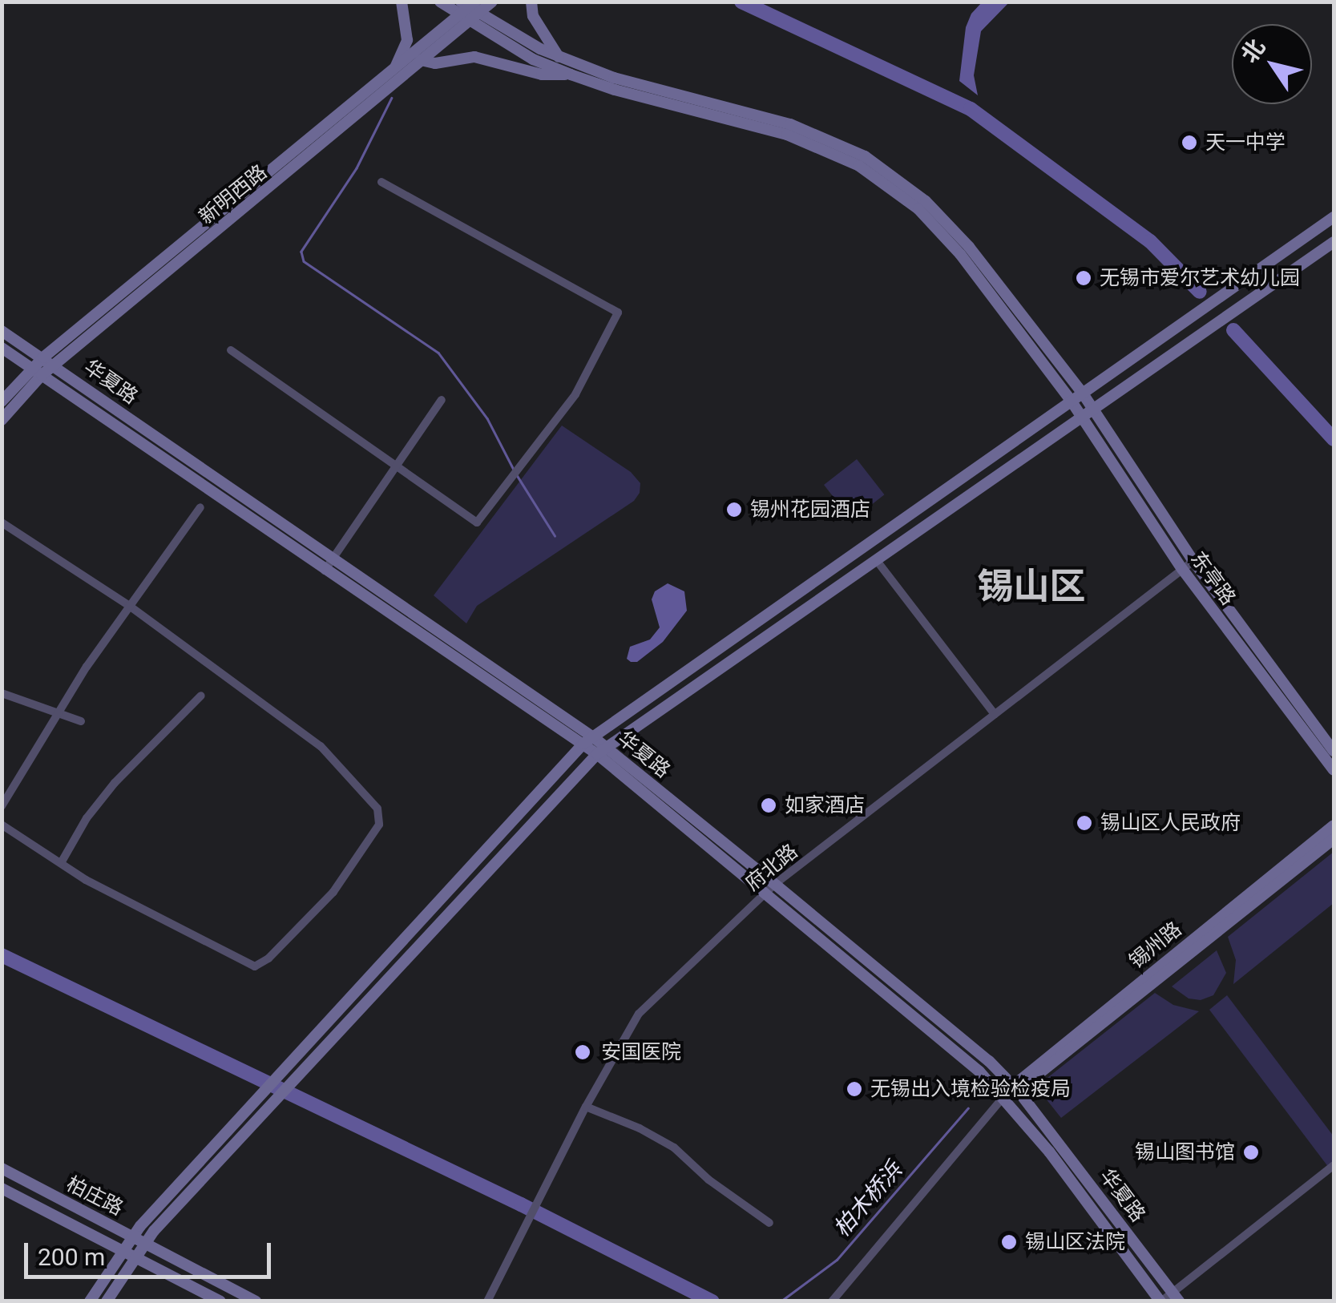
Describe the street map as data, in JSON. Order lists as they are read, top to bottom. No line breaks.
{"streets":{"main road":["新明西路","华夏路","东亭路","锡州路","柏庄路"],"street":["府北路"]},"crossings":[["新明西路","华夏路"],["新明西路","东亭路"],["华夏路","府北路"],["华夏路","锡州路"],["东亭路","府北路"]],"districts":["锡山区"],"water":["柏木桥浜"],"places":["天一中学","无锡市爱尔艺术幼儿园","锡州花园酒店","如家酒店","锡山区人民政府","安国医院","无锡出入境检验检疫局","锡山图书馆","锡山区法院"],"scale_bar":"200 m","north":"top left"}
